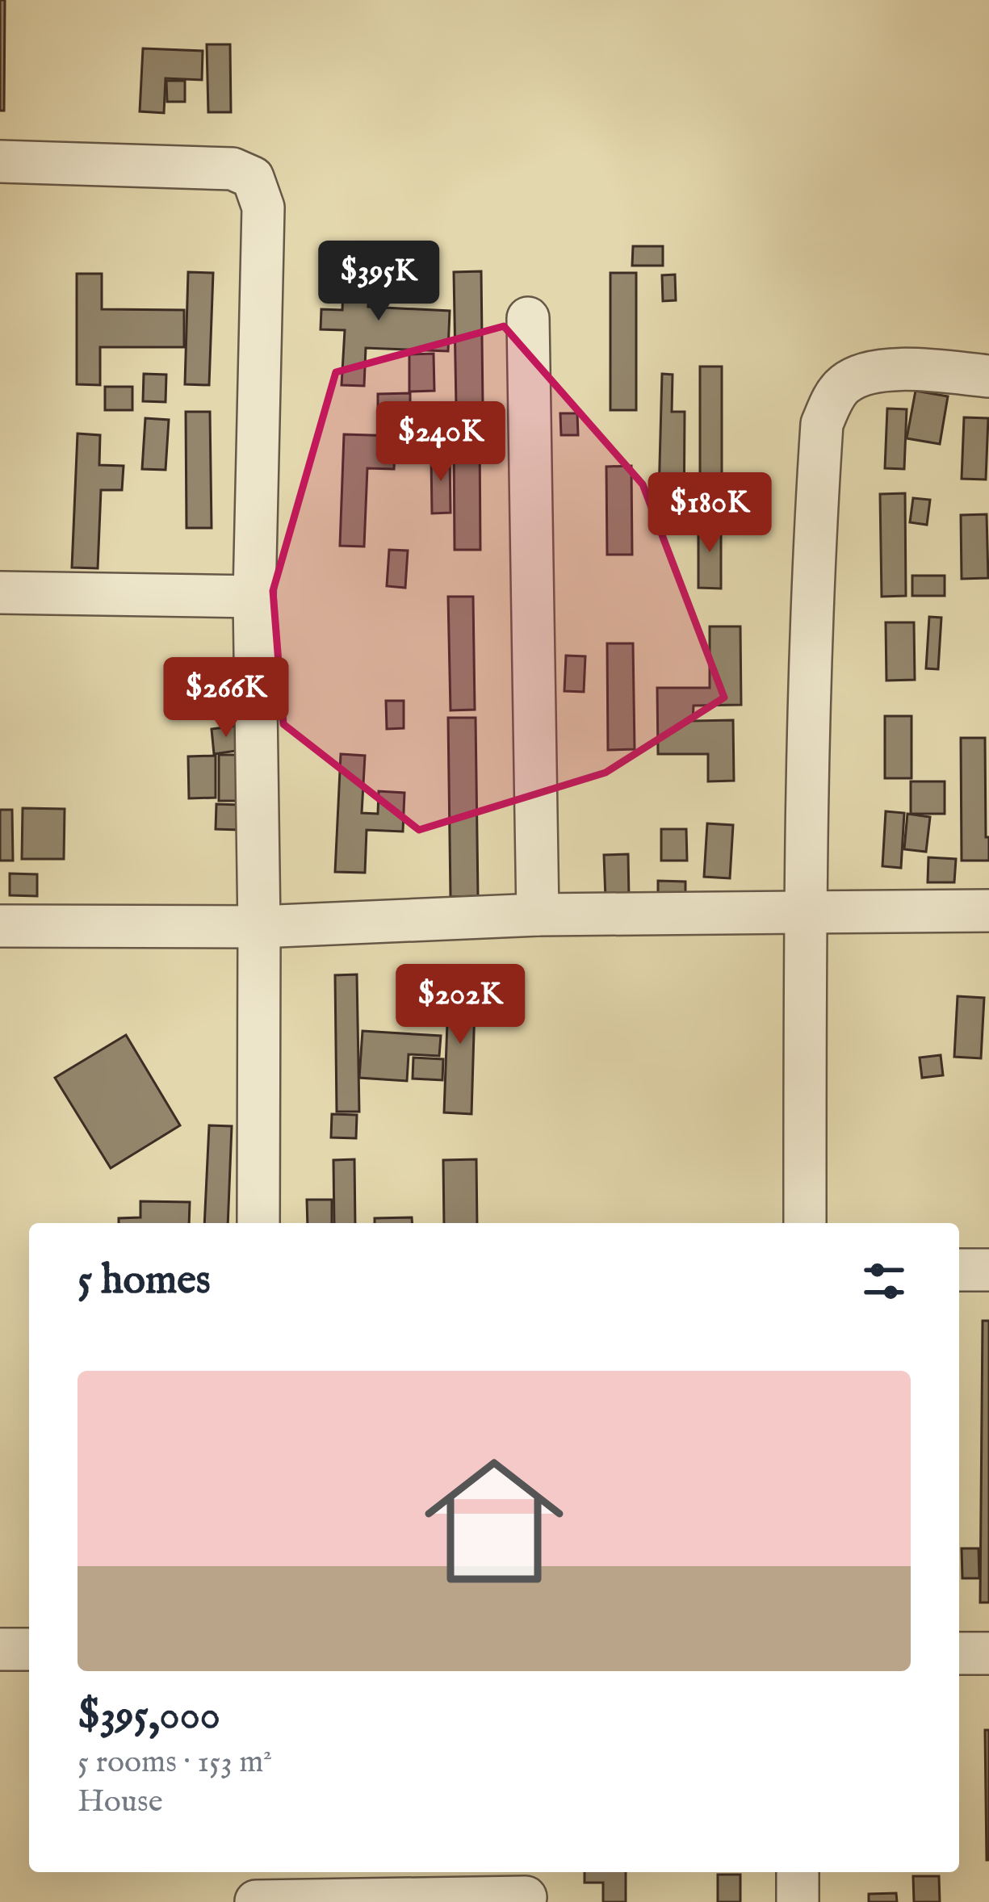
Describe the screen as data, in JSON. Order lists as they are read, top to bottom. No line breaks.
{"page":{"price":["$395K","$240K","$180K","$266K","$202K"],"heading":"5 homes","list":[{"name":"$395,000","note":"5 rooms · 153 m² · House"}]}}
